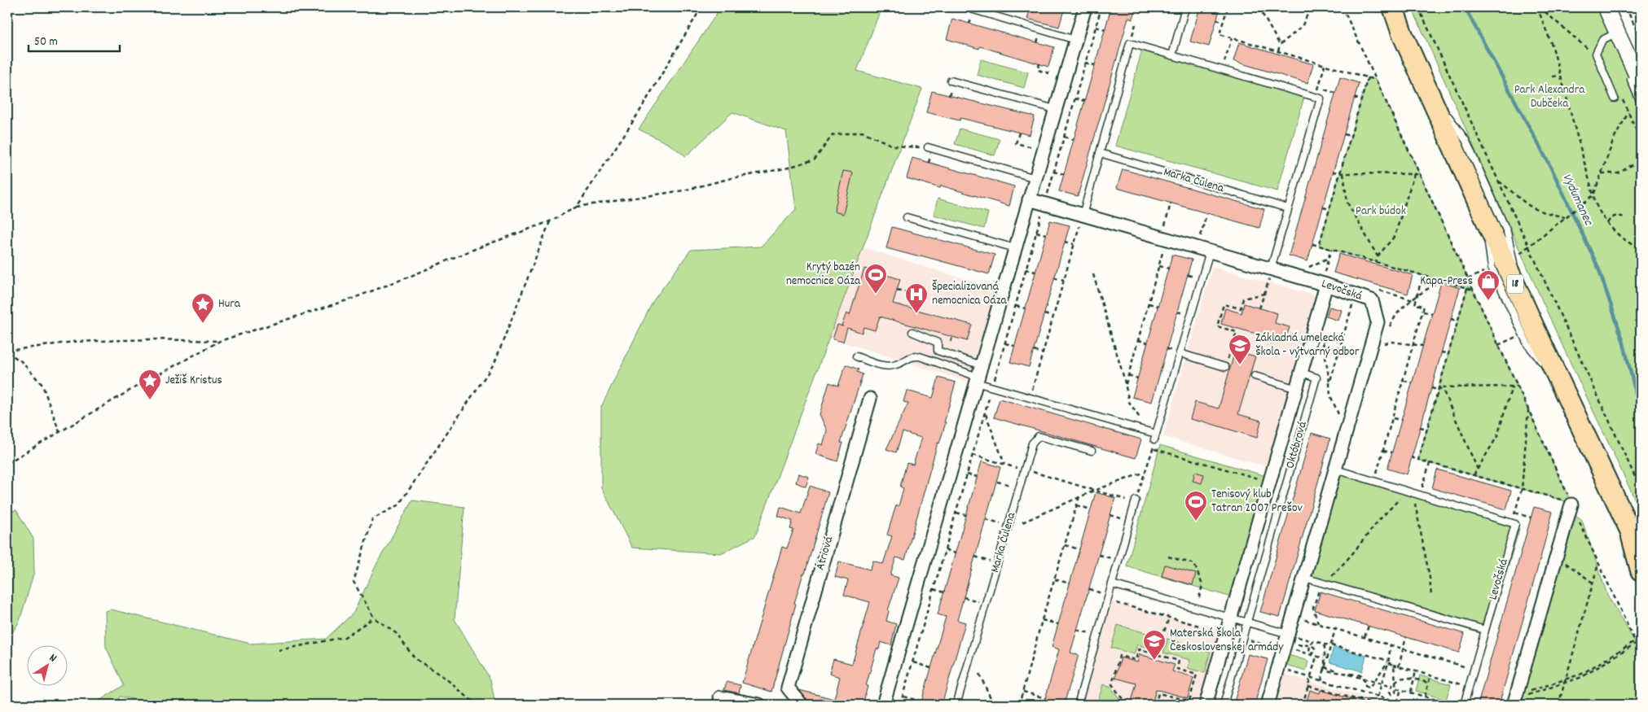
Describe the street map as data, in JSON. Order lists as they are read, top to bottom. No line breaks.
{"streets":{"main road":["18"],"street":["Levočská","Októbrová","Átriová"],"lane":["Marka Čulena"]},"crossings":[["Levočská","Októbrová"]],"water":["Vydumanec"],"parks":["Park Alexandra Dubčeka","Park búdok"],"places":{"sports":["Krytý bazén nemocnice Oáza","Tenisový klub Tatran 2007 Prešov"],"shop":["Kapa-Press"],"hospital":["Špecializovaná nemocnica Oáza"],"place":["Hura","Ježiš Kristus"],"school or university":["Základná umelecká škola - výtvarný odbor","Materská škola Československej armády"]},"scale_bar":"50 m","north":"top right"}
